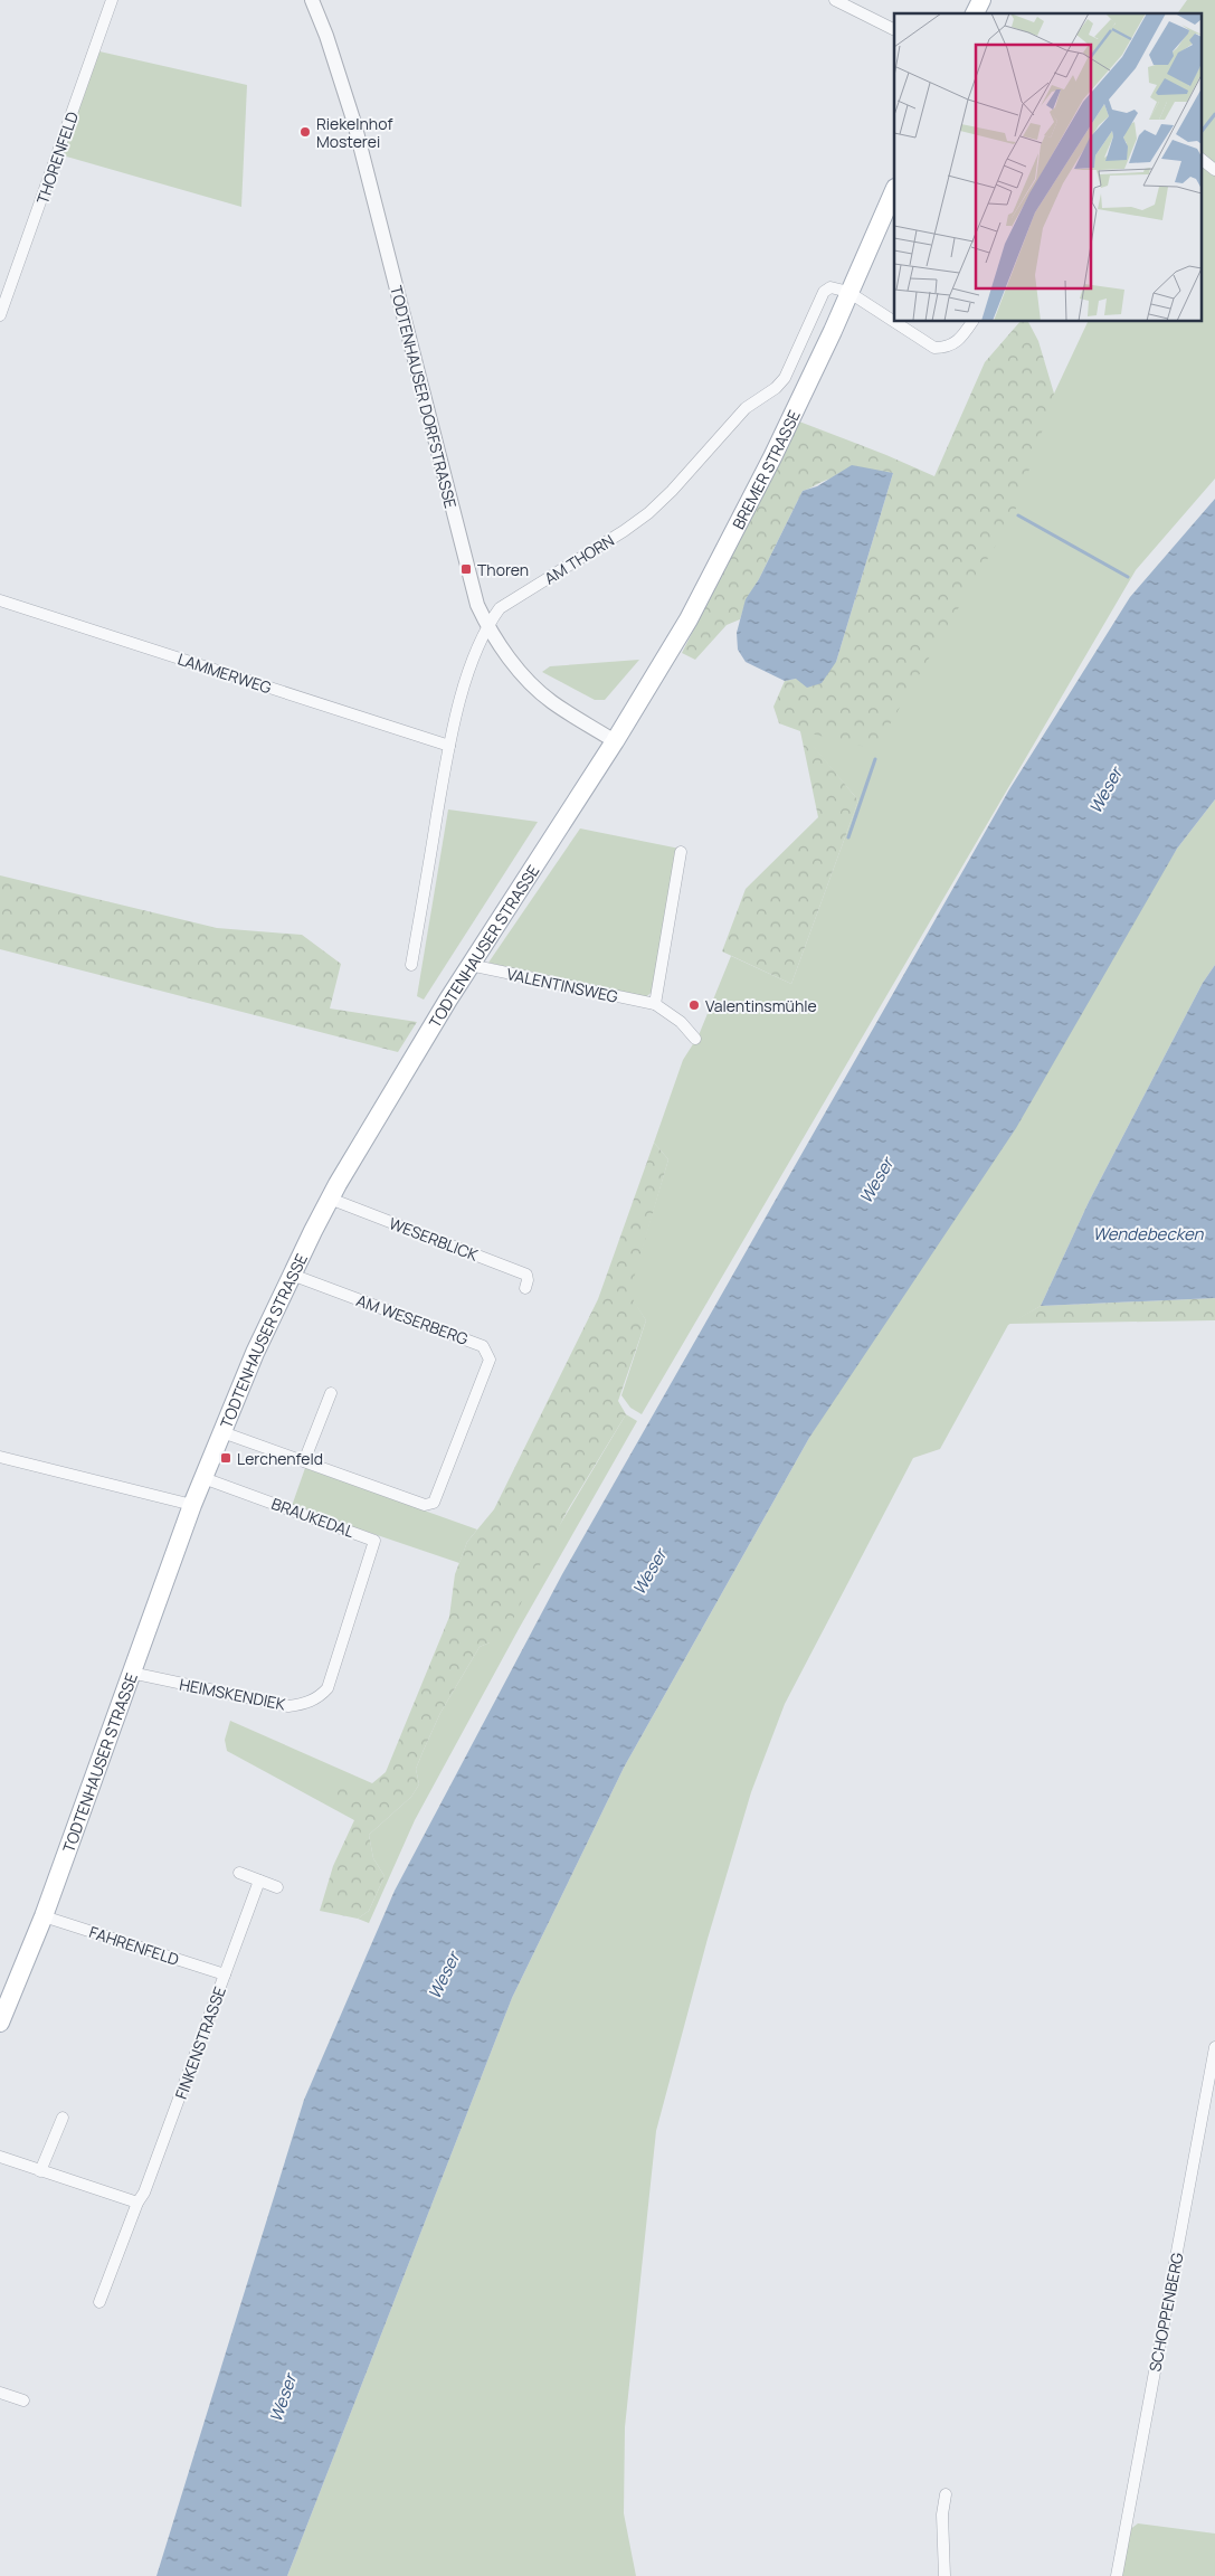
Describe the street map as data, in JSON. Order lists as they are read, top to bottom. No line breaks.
{"streets":{"main road":["BREMER STRASSE","TODTENHAUSER STRASSE"],"street":["THORENFELD","TODTENHAUSER DORFSTRASSE","AM THORN","LAMMERWEG","VALENTINSWEG","WESERBLICK","AM WESERBERG","BRAUKEDAL","HEIMSKENDIEK","FAHRENFELD","FINKENSTRASSE","SCHOPPENBERG"]},"crossings":[["TODTENHAUSER DORFSTRASSE","BREMER STRASSE"],["TODTENHAUSER DORFSTRASSE","AM THORN"],["TODTENHAUSER DORFSTRASSE","TODTENHAUSER STRASSE"],["BREMER STRASSE","AM THORN"],["BREMER STRASSE","TODTENHAUSER STRASSE"],["AM THORN","LAMMERWEG"],["TODTENHAUSER STRASSE","VALENTINSWEG"],["TODTENHAUSER STRASSE","WESERBLICK"],["TODTENHAUSER STRASSE","AM WESERBERG"],["TODTENHAUSER STRASSE","BRAUKEDAL"],["TODTENHAUSER STRASSE","HEIMSKENDIEK"],["TODTENHAUSER STRASSE","FAHRENFELD"],["BRAUKEDAL","HEIMSKENDIEK"],["FAHRENFELD","FINKENSTRASSE"]],"water":["Weser","Wendebecken"],"places":{"other":["Riekelnhof Mosterei","Valentinsmühle"],"transit":["Thoren","Lerchenfeld"]}}
